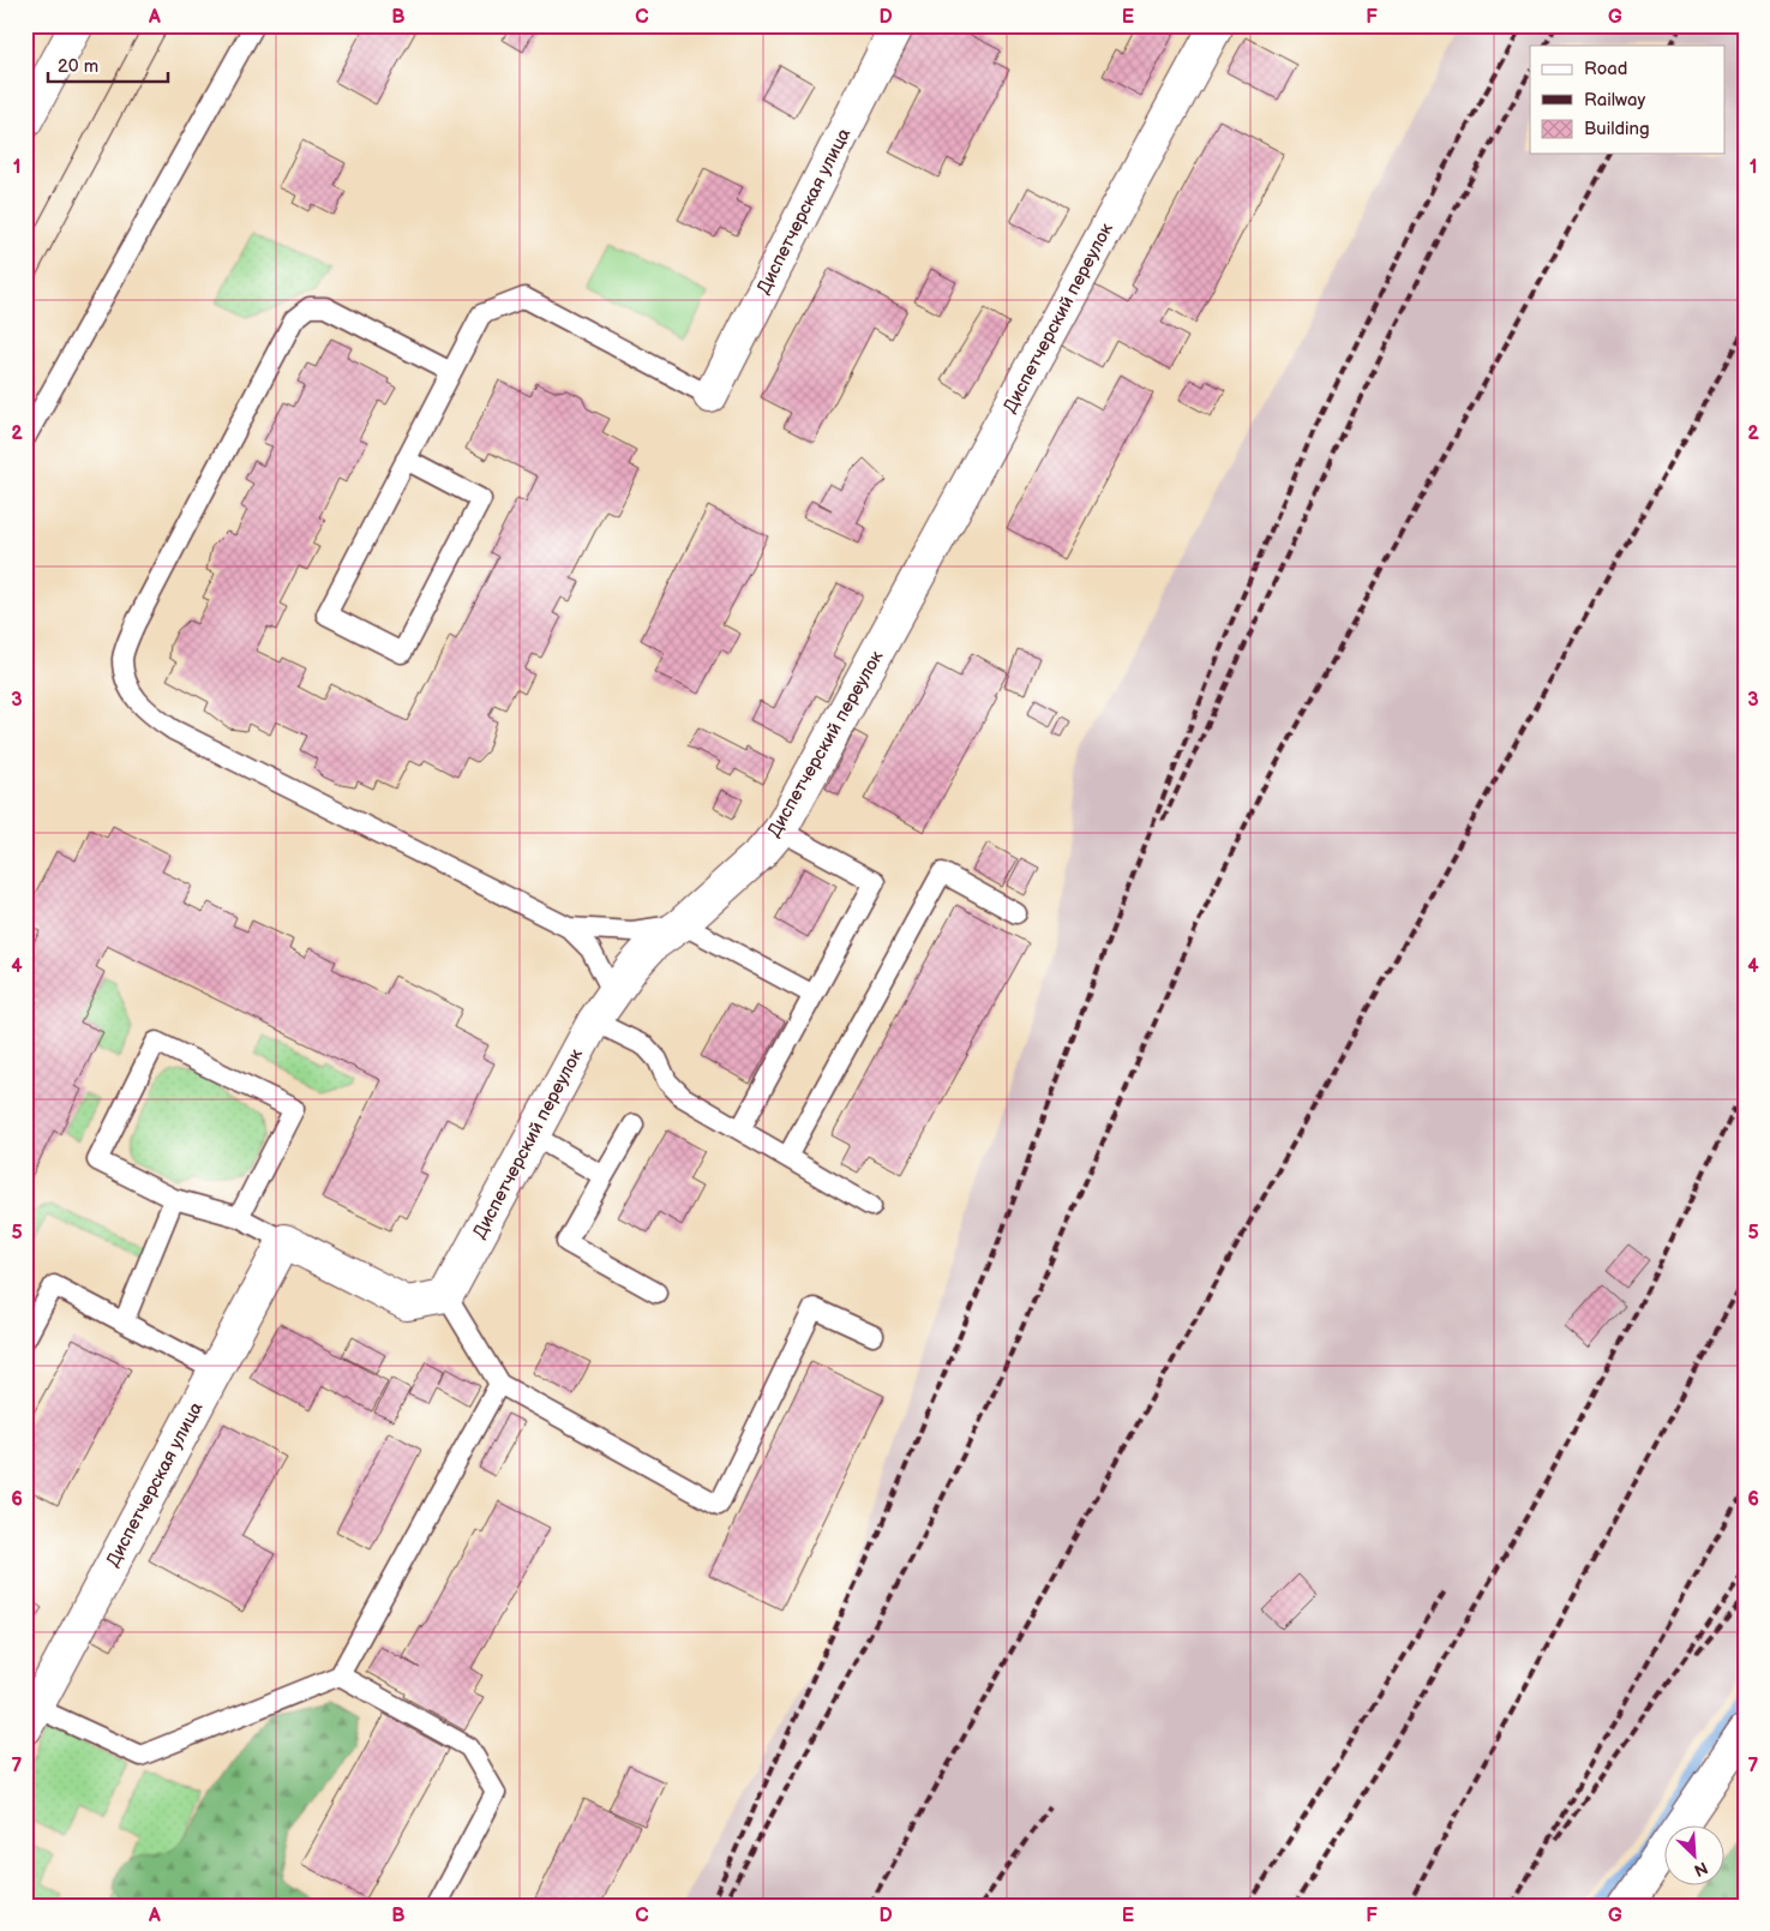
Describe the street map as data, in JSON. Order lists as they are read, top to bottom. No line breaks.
{"streets":{"street":["Диспетчерская улица","Диспетчерский переулок"]},"legend":["Road","Railway","Building"],"scale_bar":"20 m","north":"bottom right","grid":{"columns":["A","B","C","D","E","F","G"],"rows":["1","2","3","4","5","6","7"]}}
